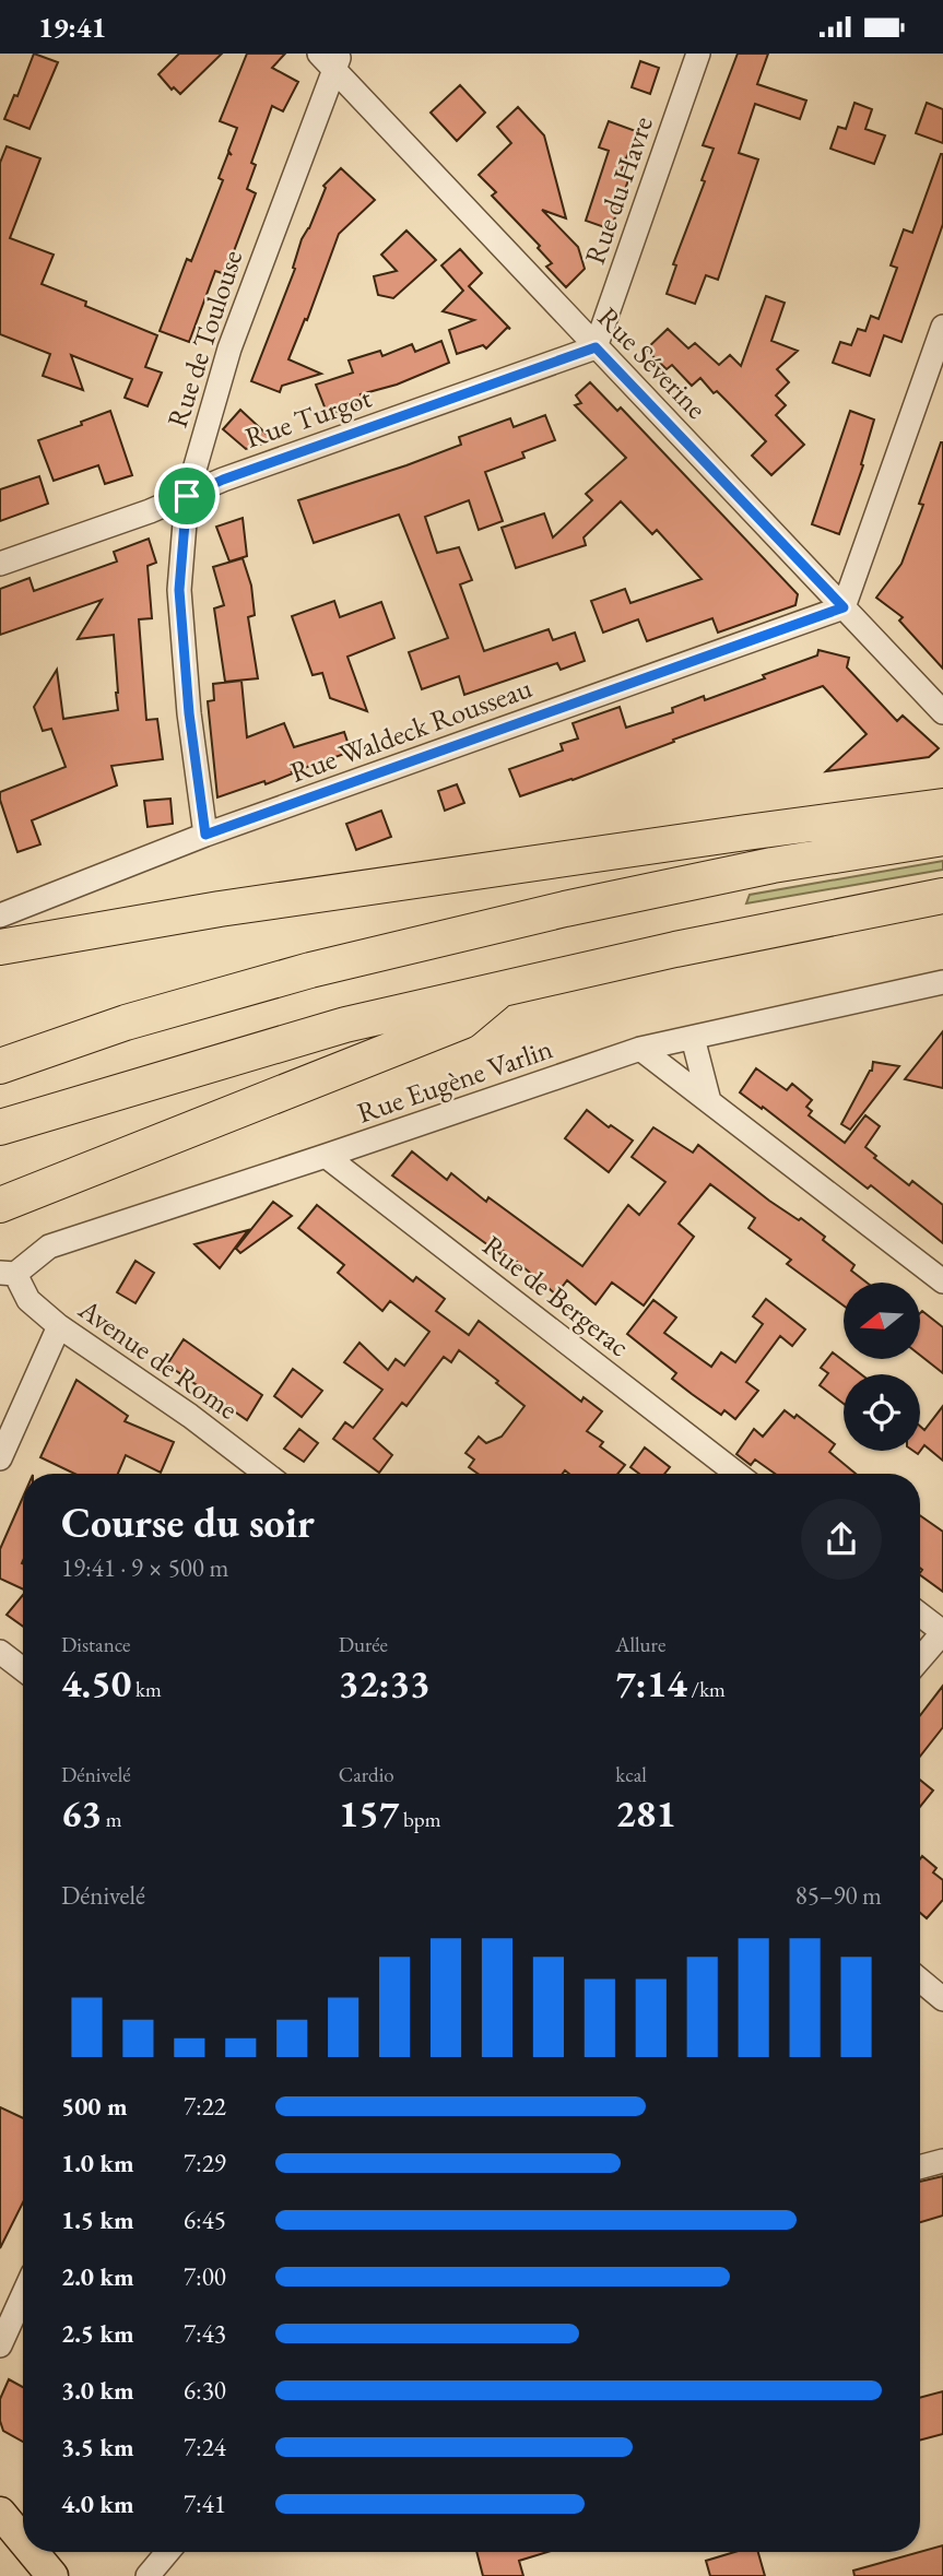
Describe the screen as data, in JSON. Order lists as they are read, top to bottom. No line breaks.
{"streets":{"street":["Rue du Havre","Rue de Toulouse","Rue Séverine","Rue Turgot","Rue Waldeck Rousseau","Rue Eugène Varlin","Rue de Bergerac","Avenue de Rome"]},"crossings":[["Rue du Havre","Rue Séverine"],["Rue du Havre","Rue Turgot"],["Rue de Toulouse","Rue Séverine"],["Rue de Toulouse","Rue Turgot"],["Rue de Toulouse","Rue Waldeck Rousseau"],["Rue Séverine","Rue Turgot"],["Rue Séverine","Rue Waldeck Rousseau"],["Rue Eugène Varlin","Rue de Bergerac"],["Rue Eugène Varlin","Avenue de Rome"]],"north":"left","page":{"status":"19:41","heading":["Course du soir","19:41 · 9 × 500 m"],"stats":[["Distance","4.50 km"],["Durée","32:33"],["Allure","7:14 /km"],["Dénivelé","63 m"],["Cardio","157 bpm"],["kcal","281"]],"chart":["Dénivelé","85–90 m"],"list":[{"name":"500 m","note":"7:22"},{"name":"1.0 km","note":"7:29"},{"name":"1.5 km","note":"6:45"},{"name":"2.0 km","note":"7:00"},{"name":"2.5 km","note":"7:43"},{"name":"3.0 km","note":"6:30"},{"name":"3.5 km","note":"7:24"},{"name":"4.0 km","note":"7:41"}]}}
